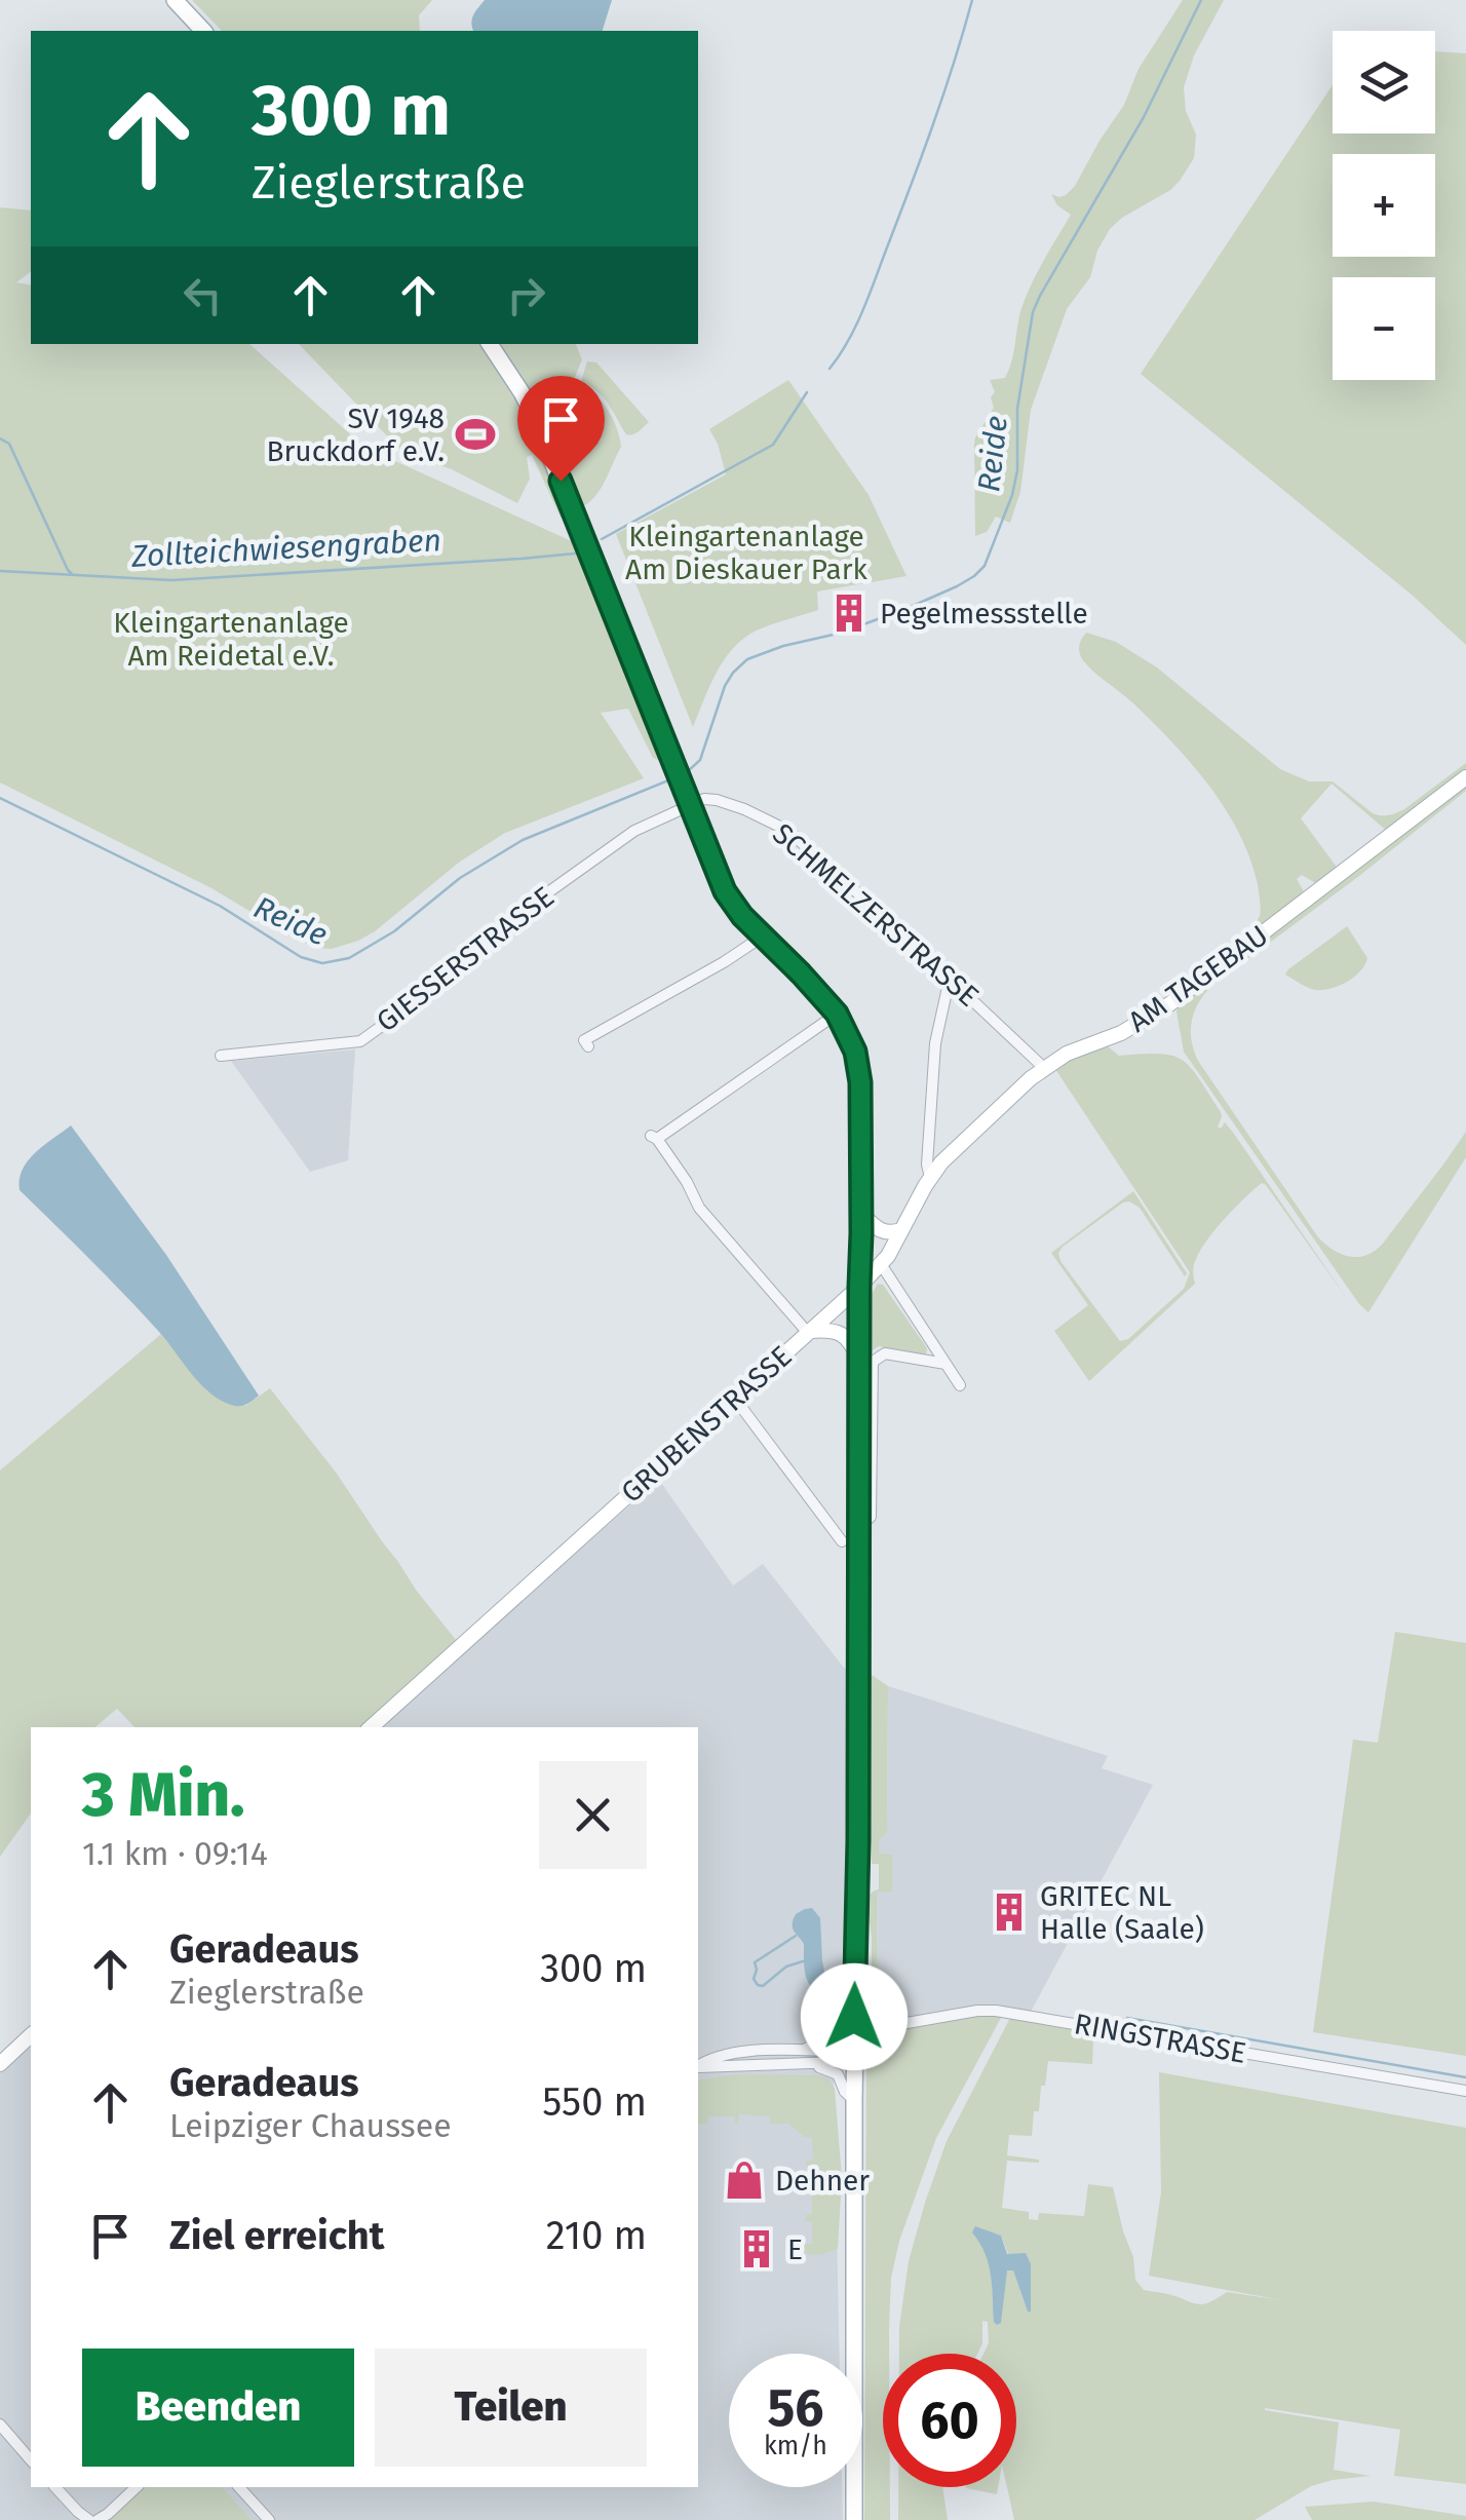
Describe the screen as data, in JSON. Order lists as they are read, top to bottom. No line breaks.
{"streets":{"street":["SCHMELZERSTRASSE","GIESSERSTRASSE","AM TAGEBAU","GRUBENSTRASSE","RINGSTRASSE"]},"crossings":[["SCHMELZERSTRASSE","GIESSERSTRASSE"],["SCHMELZERSTRASSE","AM TAGEBAU"],["AM TAGEBAU","GRUBENSTRASSE"]],"water":["Reide","Zollteichwiesengraben"],"parks":["Kleingartenanlage Am Dieskauer Park","Kleingartenanlage Am Reidetal e.V."],"places":{"sports":["SV 1948 Bruckdorf e.V."],"building":["Pegelmessstelle","GRITEC NL Halle (Saale)","E"],"shop":["Dehner"]},"page":{"map_buttons":["+","−"],"turn":["300 m","Zieglerstraße"],"heading":["3 Min.","1.1 km · 09:14"],"list":[{"name":"Geradeaus","note":"Zieglerstraße","value":"300 m"},{"name":"Geradeaus","note":"Leipziger Chaussee","value":"550 m"},{"name":"Ziel erreicht","value":"210 m"}],"buttons":["Beenden","Teilen"],"speed":"56 km/h","limit":"60"}}
